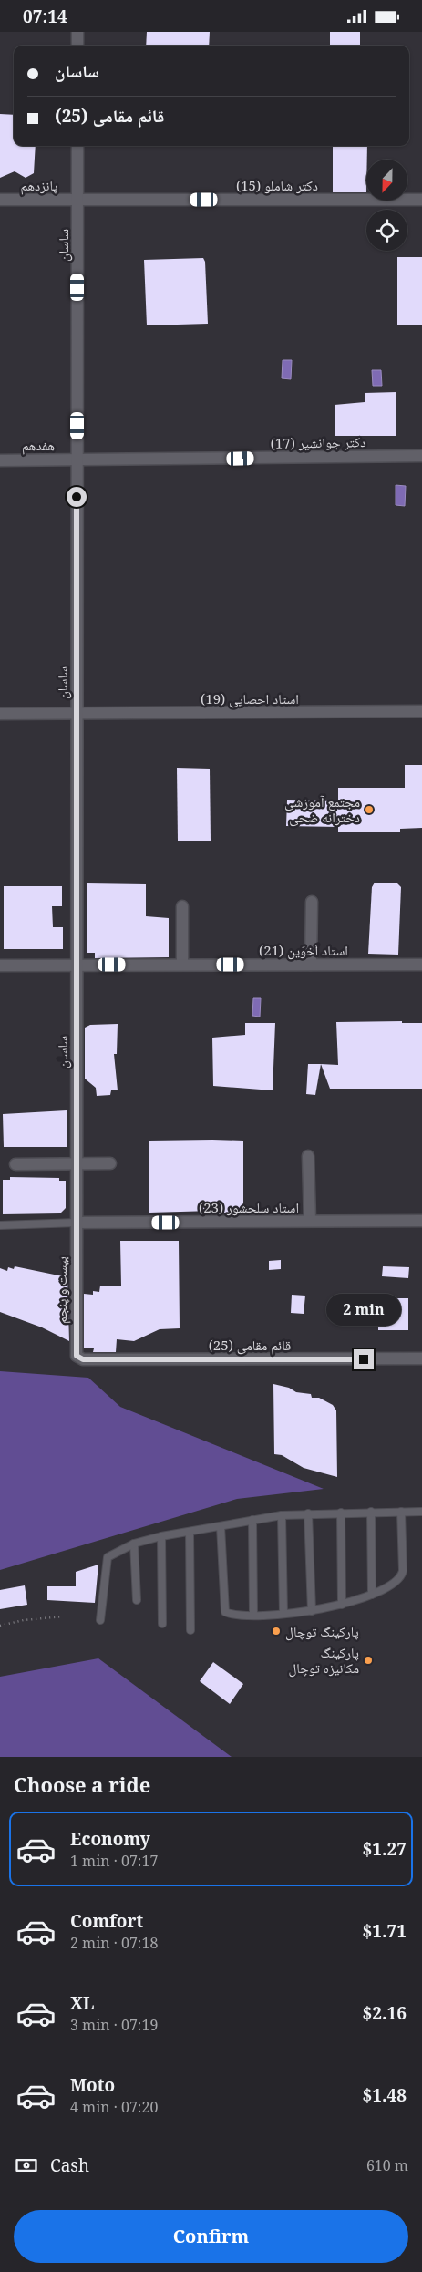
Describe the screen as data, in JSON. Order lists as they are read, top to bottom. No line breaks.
{"streets":{"street":["پانزدهم","دکتر شاملو (15)","ساسان","دکتر جوانشیر (17)","هفدهم","استاد احصایی (19)","استاد اَخوَين (21)","استاد سلحشور (23)","بیست و پنجم","قائم مقامی (25)"]},"crossings":[["پانزدهم","دکتر شاملو (15)"],["پانزدهم","ساسان"],["دکتر شاملو (15)","ساسان"],["ساسان","دکتر جوانشیر (17)"],["ساسان","هفدهم"],["ساسان","استاد احصایی (19)"],["ساسان","استاد اَخوَين (21)"],["ساسان","استاد سلحشور (23)"],["ساسان","بیست و پنجم"],["دکتر جوانشیر (17)","هفدهم"],["استاد سلحشور (23)","بیست و پنجم"],["بیست و پنجم","قائم مقامی (25)"]],"places":["مجتمع آموزشی دخترانه ضحی","پارکینگ توچال","پارکینگ مکانیزه توچال"],"north":"bottom","page":{"status":"07:14","banner":["ساسان","قائم مقامی (25)"],"bubble":"2 min","heading":"Choose a ride","list":[{"name":"Economy","note":"1 min · 07:17","value":"$1.27"},{"name":"Comfort","note":"2 min · 07:18","value":"$1.71"},{"name":"XL","note":"3 min · 07:19","value":"$2.16"},{"name":"Moto","note":"4 min · 07:20","value":"$1.48"}],"pay":["Cash","610 m"],"buttons":"Confirm"}}
